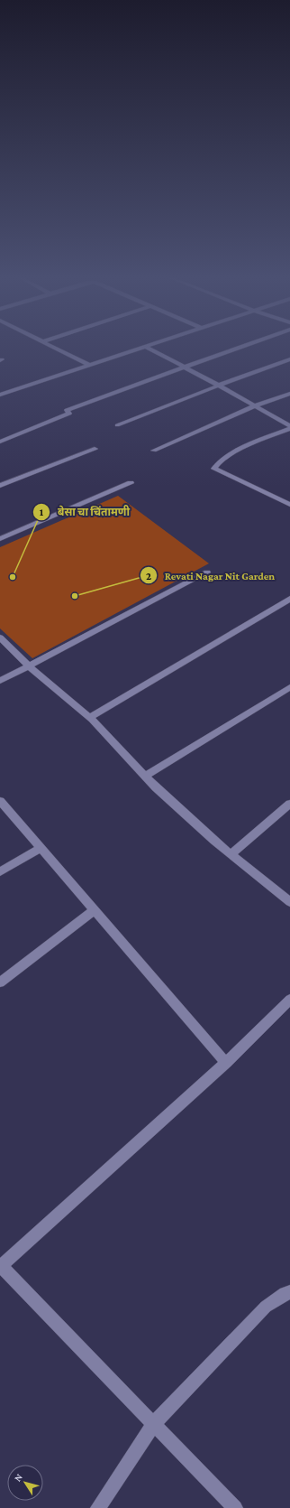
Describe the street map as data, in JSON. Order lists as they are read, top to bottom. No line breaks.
{"places":["बेसा चा चिंतामणी","Revati Nagar Nit Garden"],"north":"top left"}
